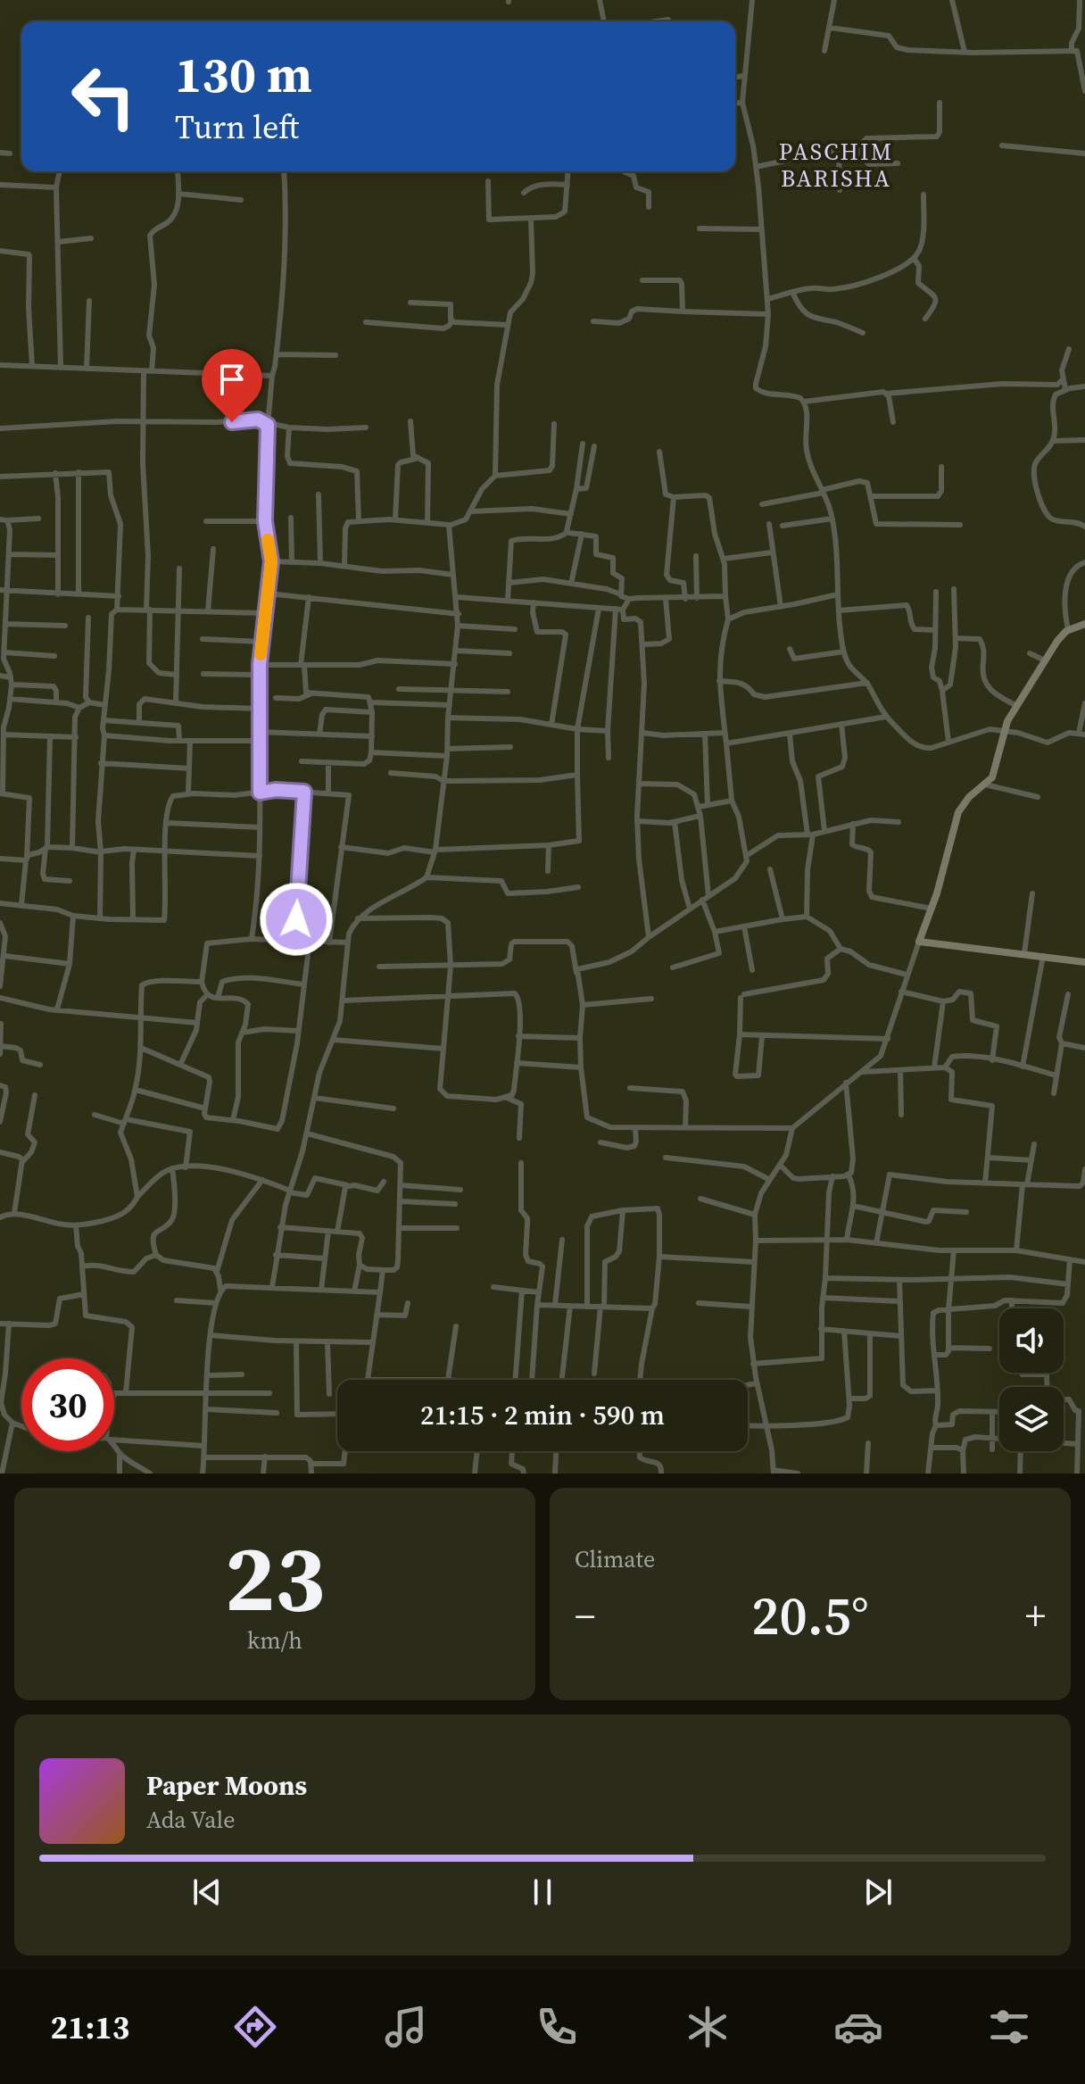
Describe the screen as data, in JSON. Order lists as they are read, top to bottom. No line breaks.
{"districts":["PASCHIM BARISHA"],"page":{"turn":["130 m","Turn left"],"limit":"30","trip":"21:15 · 2 min · 590 m","tile":[["23","km/h"],"Climate"],"heat":["−","20.5°","+"],"song":["Paper Moons","Ada Vale"],"tabs":"21:13"}}
